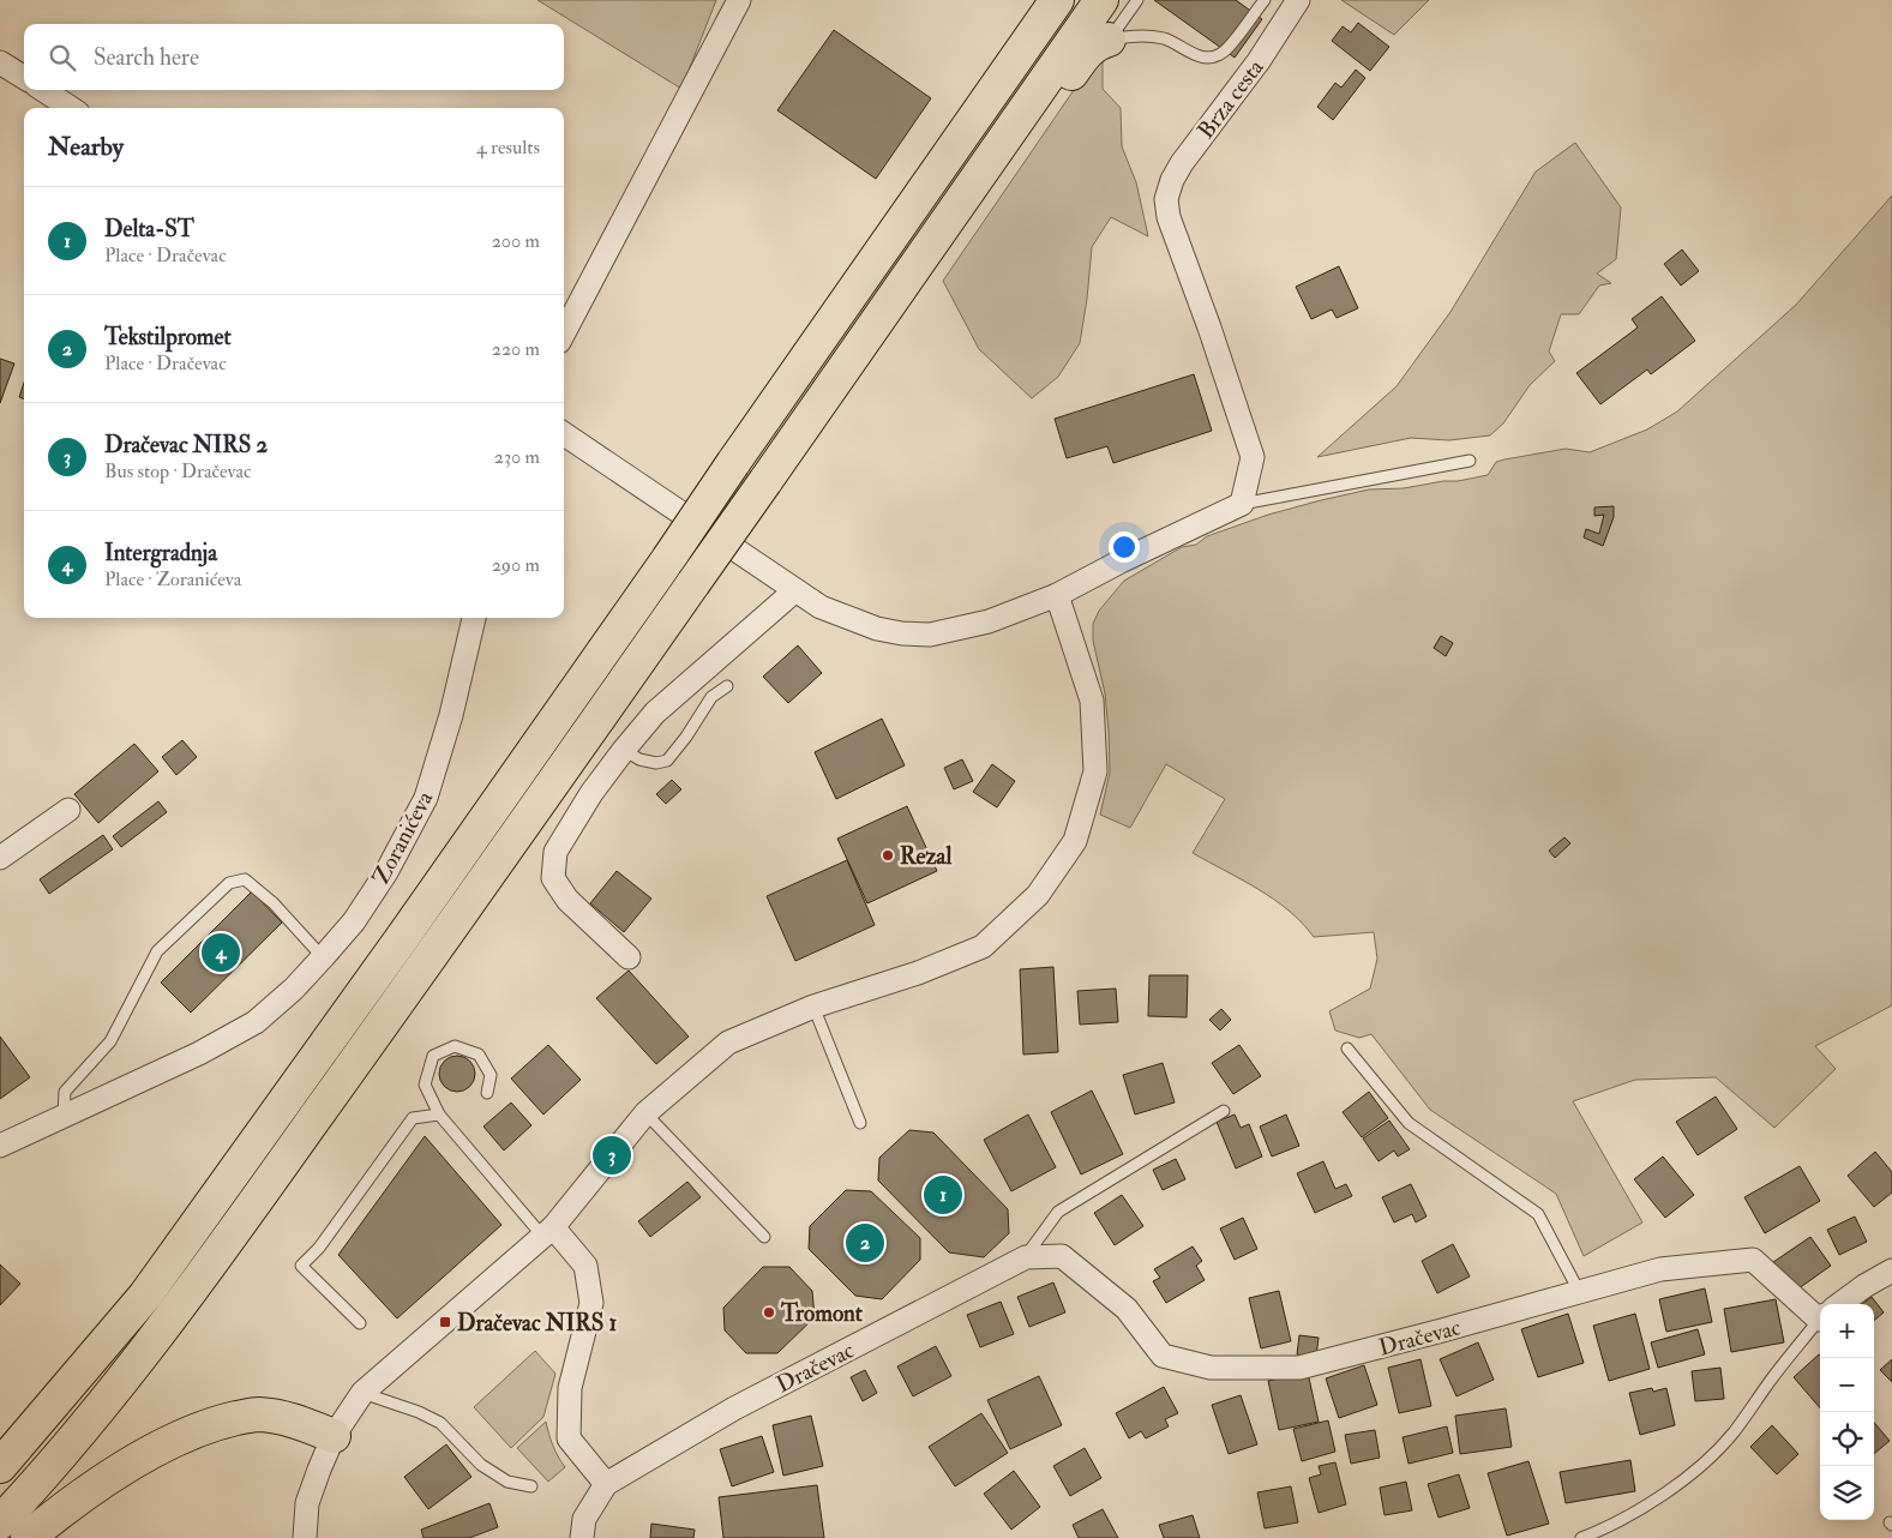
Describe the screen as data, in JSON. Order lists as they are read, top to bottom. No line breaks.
{"streets":{"street":["Brza cesta","Zoranićeva","Dračevac"]},"places":{"other":["Rezal","Tromont"],"transit":["Dračevac NIRS 1"]},"page":{"search":"Search here","heading":["Nearby","4 results"],"list":[{"mark":"1","name":"Delta-ST","note":"Place · Dračevac","value":"200 m"},{"mark":"2","name":"Tekstilpromet","note":"Place · Dračevac","value":"220 m"},{"mark":"3","name":"Dračevac NIRS 2","note":"Bus stop · Dračevac","value":"230 m"},{"mark":"4","name":"Intergradnja","note":"Place · Zoranićeva","value":"290 m"}],"pins":["4","3","1","2"],"map_buttons":["+","−"]}}
